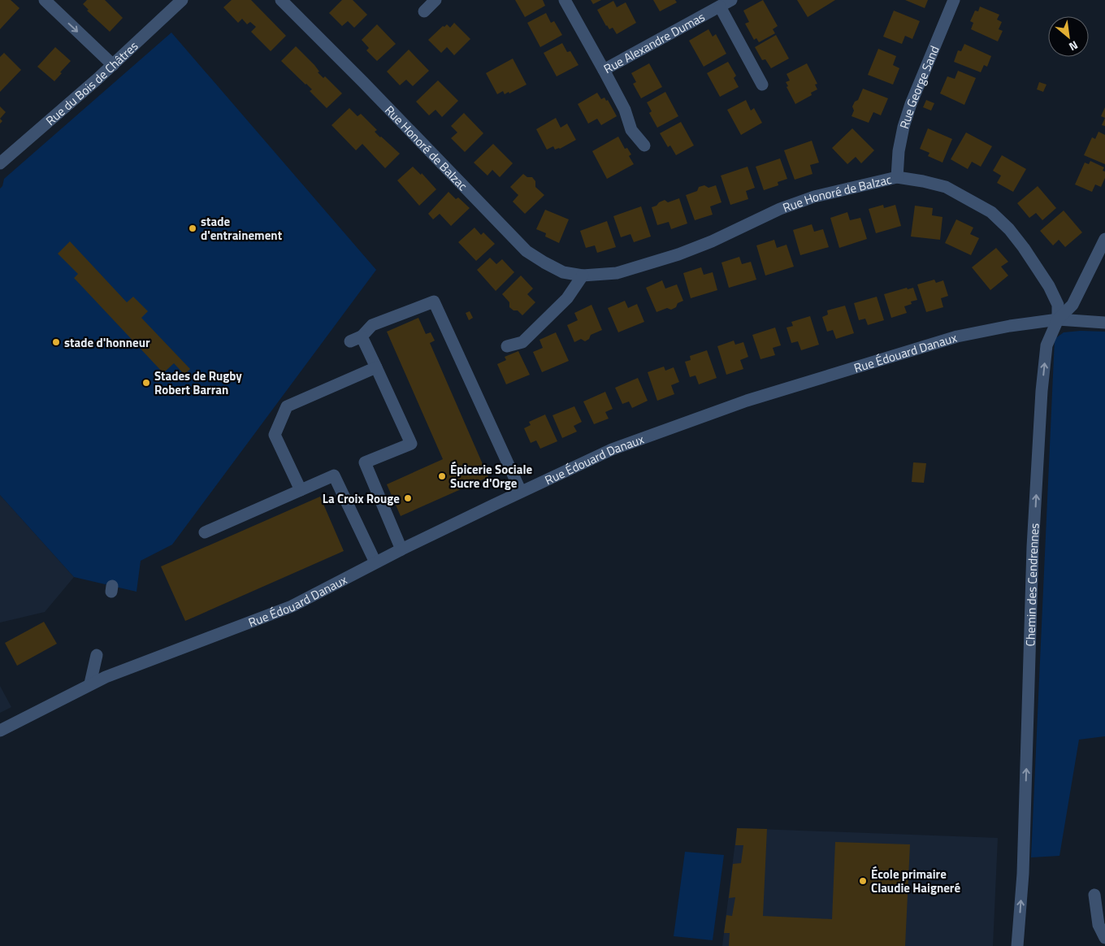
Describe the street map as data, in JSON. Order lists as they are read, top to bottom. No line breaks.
{"streets":{"street":["Rue Alexandre Dumas","Rue du Bois de Châtres","Rue George Sand","Rue Honoré de Balzac","Rue Édouard Danaux","Chemin des Cendrennes"]},"crossings":[["Rue George Sand","Rue Honoré de Balzac"],["Rue Honoré de Balzac","Rue Édouard Danaux"],["Rue Honoré de Balzac","Chemin des Cendrennes"],["Rue Édouard Danaux","Chemin des Cendrennes"]],"one_way":["Chemin des Cendrennes"],"places":["stade d'entrainement","stade d'honneur","Stades de Rugby Robert Barran","Épicerie Sociale Sucre d'Orge","La Croix Rouge","École primaire Claudie Haigneré"],"north":"bottom right"}
